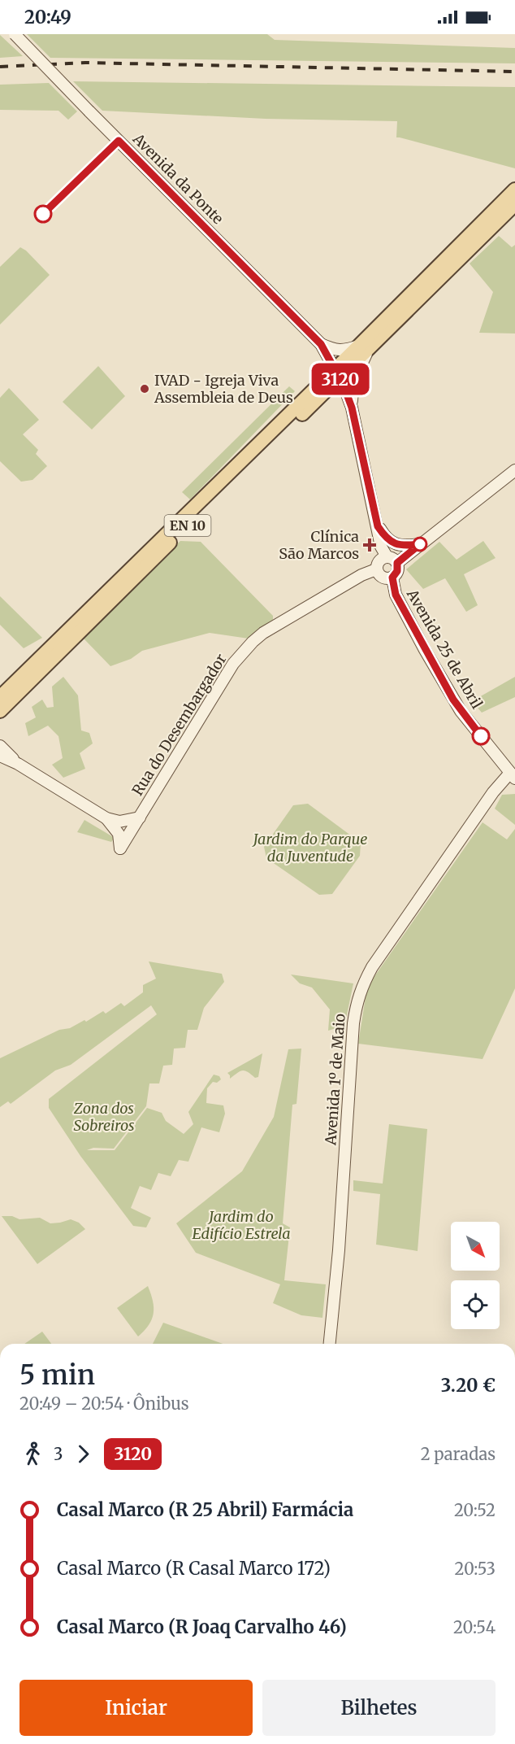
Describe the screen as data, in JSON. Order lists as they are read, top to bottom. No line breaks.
{"streets":{"main road":["Avenida da Ponte","EN 10","Avenida 25 de Abril","Rua do Desembargador","Avenida 1º de Maio"]},"crossings":[["Avenida 25 de Abril","Rua do Desembargador"],["Avenida 25 de Abril","Avenida 1º de Maio"]],"parks":["Jardim do Parque da Juventude","Zona dos Sobreiros","Jardim do Edifício Estrela"],"places":{"other":["IVAD - Igreja Viva Assembleia de Deus"],"health":["Clínica São Marcos"]},"lines":["bus line 3120"],"north":"bottom right","page":{"status":"20:49","on_map":"3120","heading":["5 min","20:49 – 20:54 · Ônibus","3.20 €"],"legs":["3","3120","2 paradas"],"list":[{"name":"Casal Marco (R 25 Abril) Farmácia","value":"20:52"},{"name":"Casal Marco (R Casal Marco 172)","value":"20:53"},{"name":"Casal Marco (R Joaq Carvalho 46)","value":"20:54"}],"buttons":["Iniciar","Bilhetes"]}}
